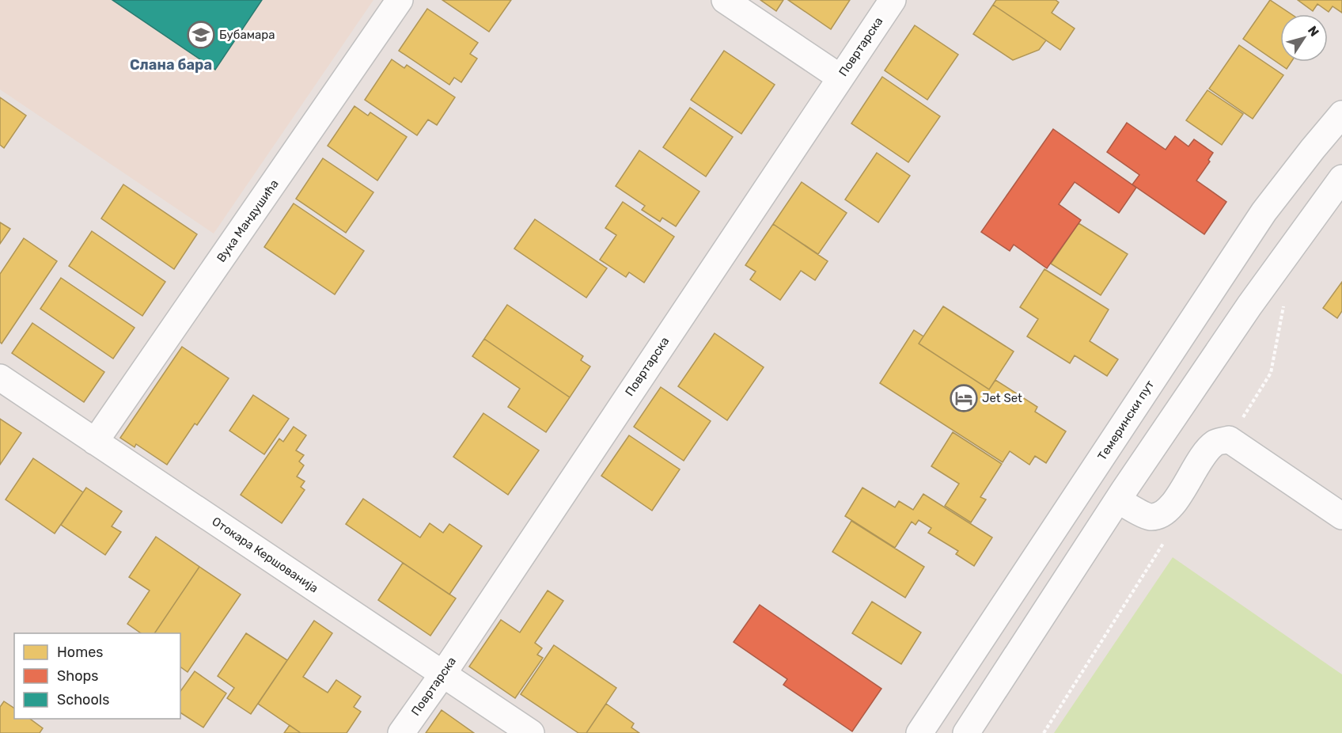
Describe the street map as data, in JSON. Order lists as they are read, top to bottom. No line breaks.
{"streets":{"street":["Повртарска","Вука Мандушића","Темерински пут","Отокара Кершованија"]},"crossings":[["Повртарска","Отокара Кершованија"],["Вука Мандушића","Отокара Кершованија"]],"districts":["Слана бара"],"places":{"school or university":["Бубамара"],"hotel":["Jet Set"]},"legend":["Homes","Shops","Schools"],"north":"top right"}
